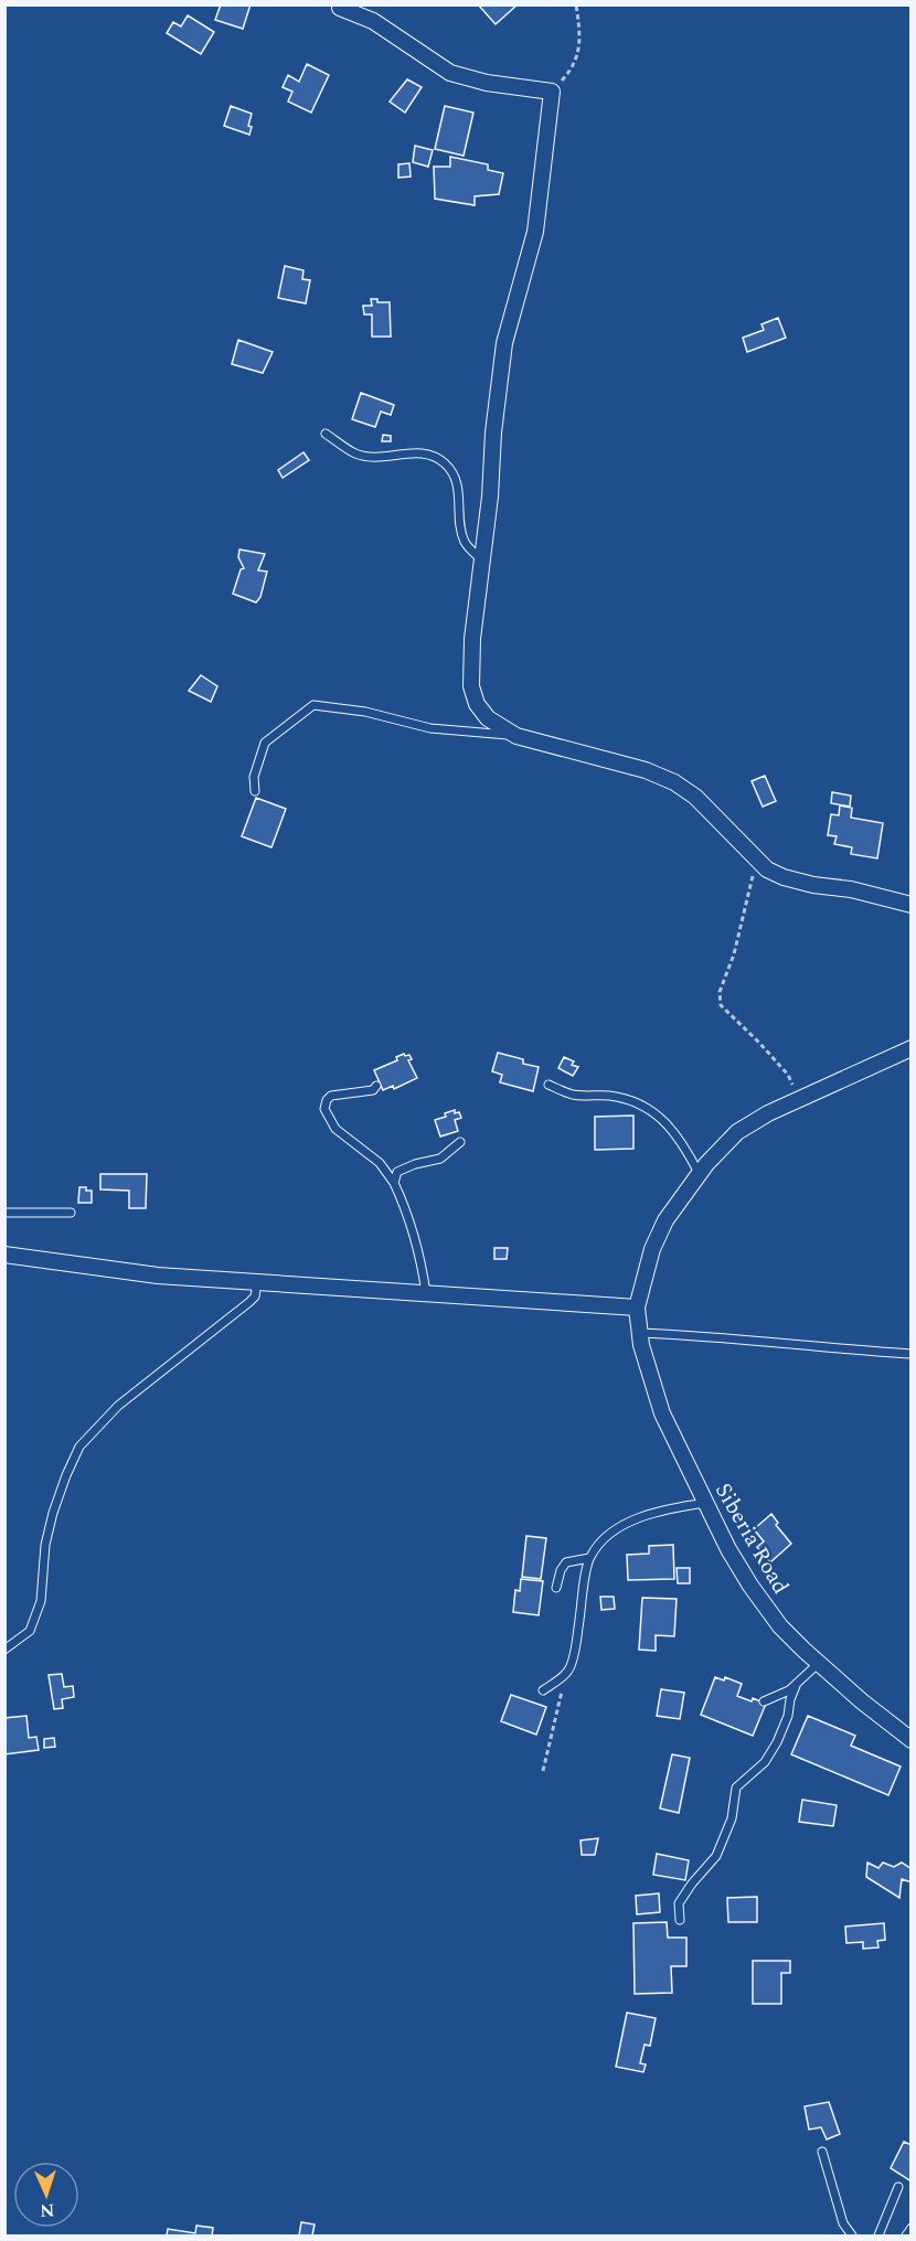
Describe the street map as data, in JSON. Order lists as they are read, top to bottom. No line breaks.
{"streets":{"street":["Siberia Road"]},"north":"bottom"}
